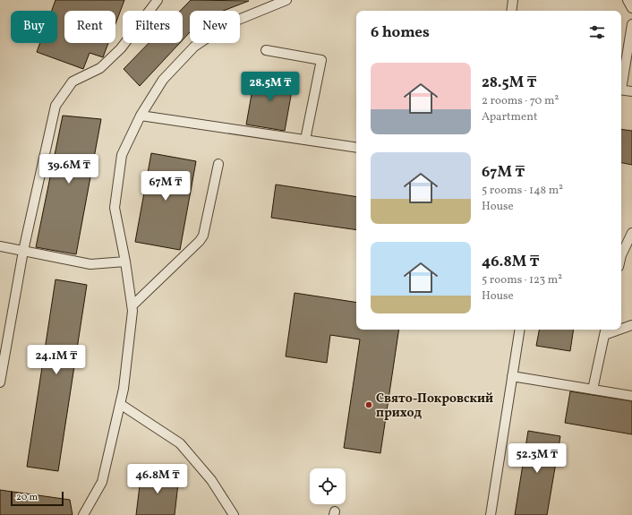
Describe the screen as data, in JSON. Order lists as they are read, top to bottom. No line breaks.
{"places":["Свято-Покровский приход"],"scale_bar":"20 m","page":{"chip":["Buy","Rent","Filters","New"],"heading":"6 homes","list":[{"name":"28.5M ₸","note":"2 rooms · 70 m² · Apartment"},{"name":"67M ₸","note":"5 rooms · 148 m² · House"},{"name":"46.8M ₸","note":"5 rooms · 123 m² · House"}],"price":["28.5M ₸","39.6M ₸","67M ₸","24.1M ₸","52.3M ₸","46.8M ₸"],"scale":"20 m"}}
